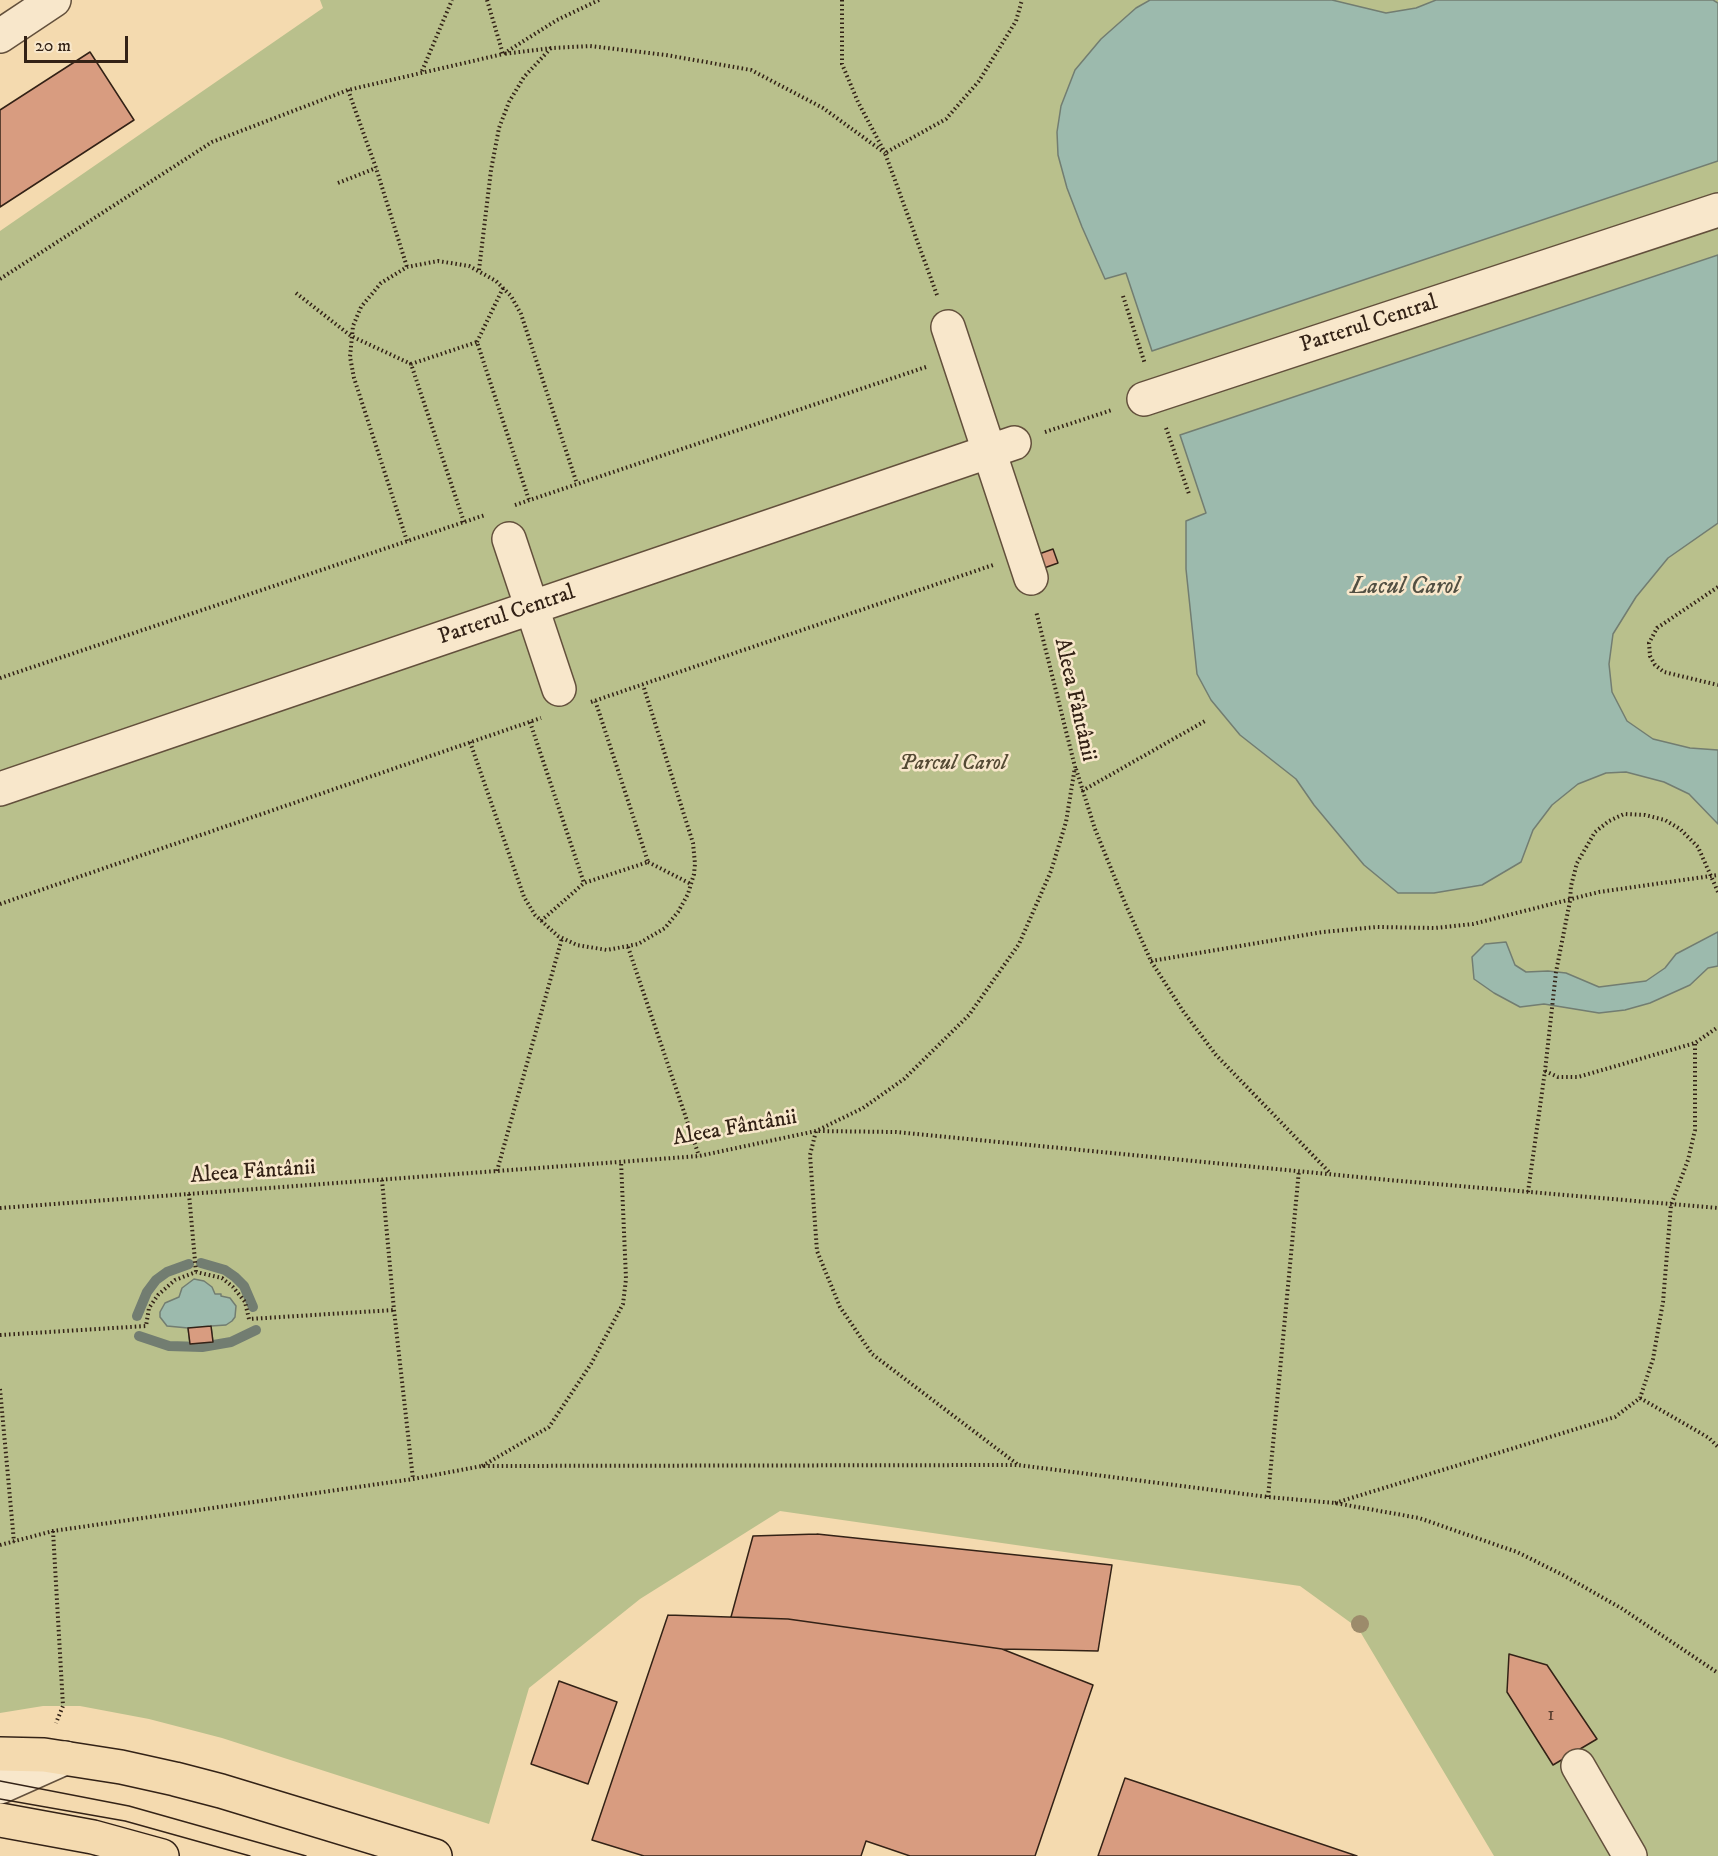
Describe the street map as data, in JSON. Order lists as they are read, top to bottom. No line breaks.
{"streets":{"street":["Parterul Central"],"path":["Aleea Fântânii"]},"water":["Lacul Carol"],"parks":["Parcul Carol"],"house_numbers":["1"],"scale_bar":"20 m"}
